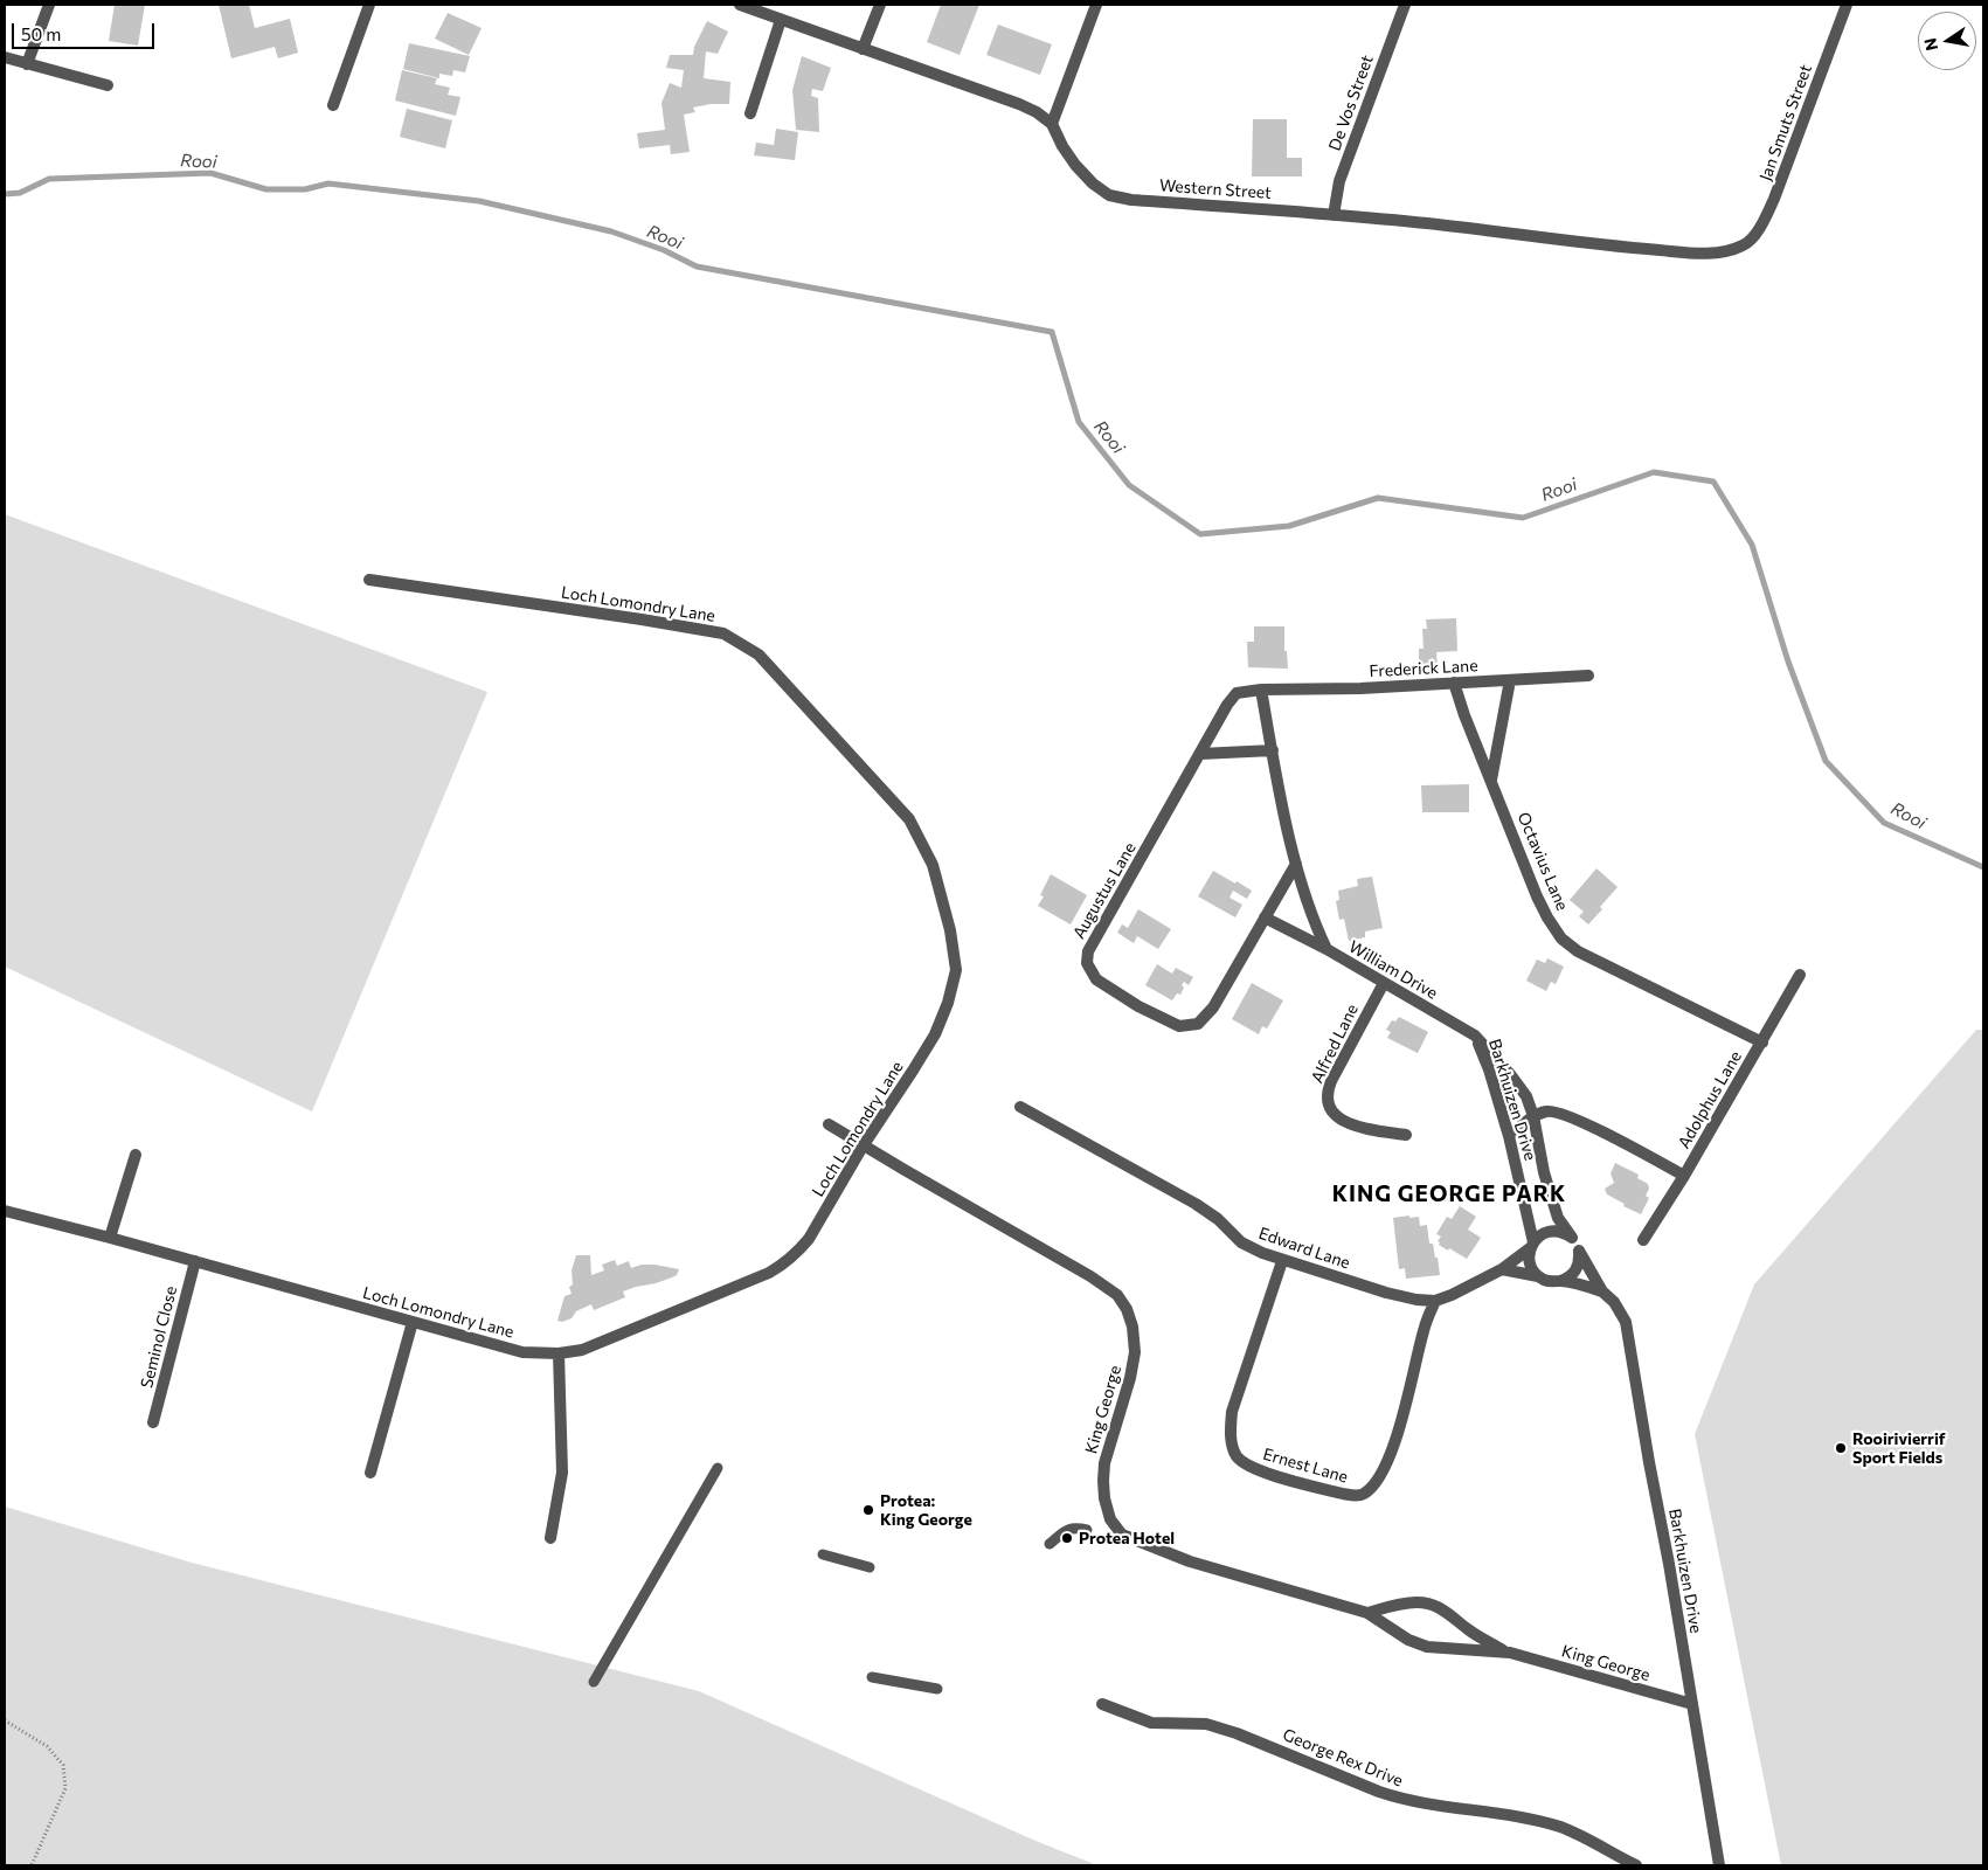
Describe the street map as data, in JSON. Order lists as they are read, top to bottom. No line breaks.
{"streets":{"street":["De Vos Street","Jan Smuts Street","Western Street","Loch Lomondry Lane","Frederick Lane","Octavius Lane","Augustus Lane","William Drive","Alfred Lane","Barkhuizen Drive","Adolphus Lane","Edward Lane","Seminol Close","King George","Ernest Lane","George Rex Drive"]},"crossings":[["De Vos Street","Western Street"],["Jan Smuts Street","Western Street"],["Loch Lomondry Lane","Seminol Close"],["Loch Lomondry Lane","King George"],["Frederick Lane","Octavius Lane"],["Frederick Lane","Augustus Lane"],["Frederick Lane","William Drive"],["Octavius Lane","Adolphus Lane"],["Augustus Lane","William Drive"],["William Drive","Alfred Lane"],["William Drive","Barkhuizen Drive"],["Barkhuizen Drive","King George"],["Edward Lane","Ernest Lane"]],"districts":["KING GEORGE PARK"],"water":["Rooi"],"places":["Rooirivierrif Sport Fields","Protea: King George","Protea Hotel"],"scale_bar":"50 m","north":"left"}
